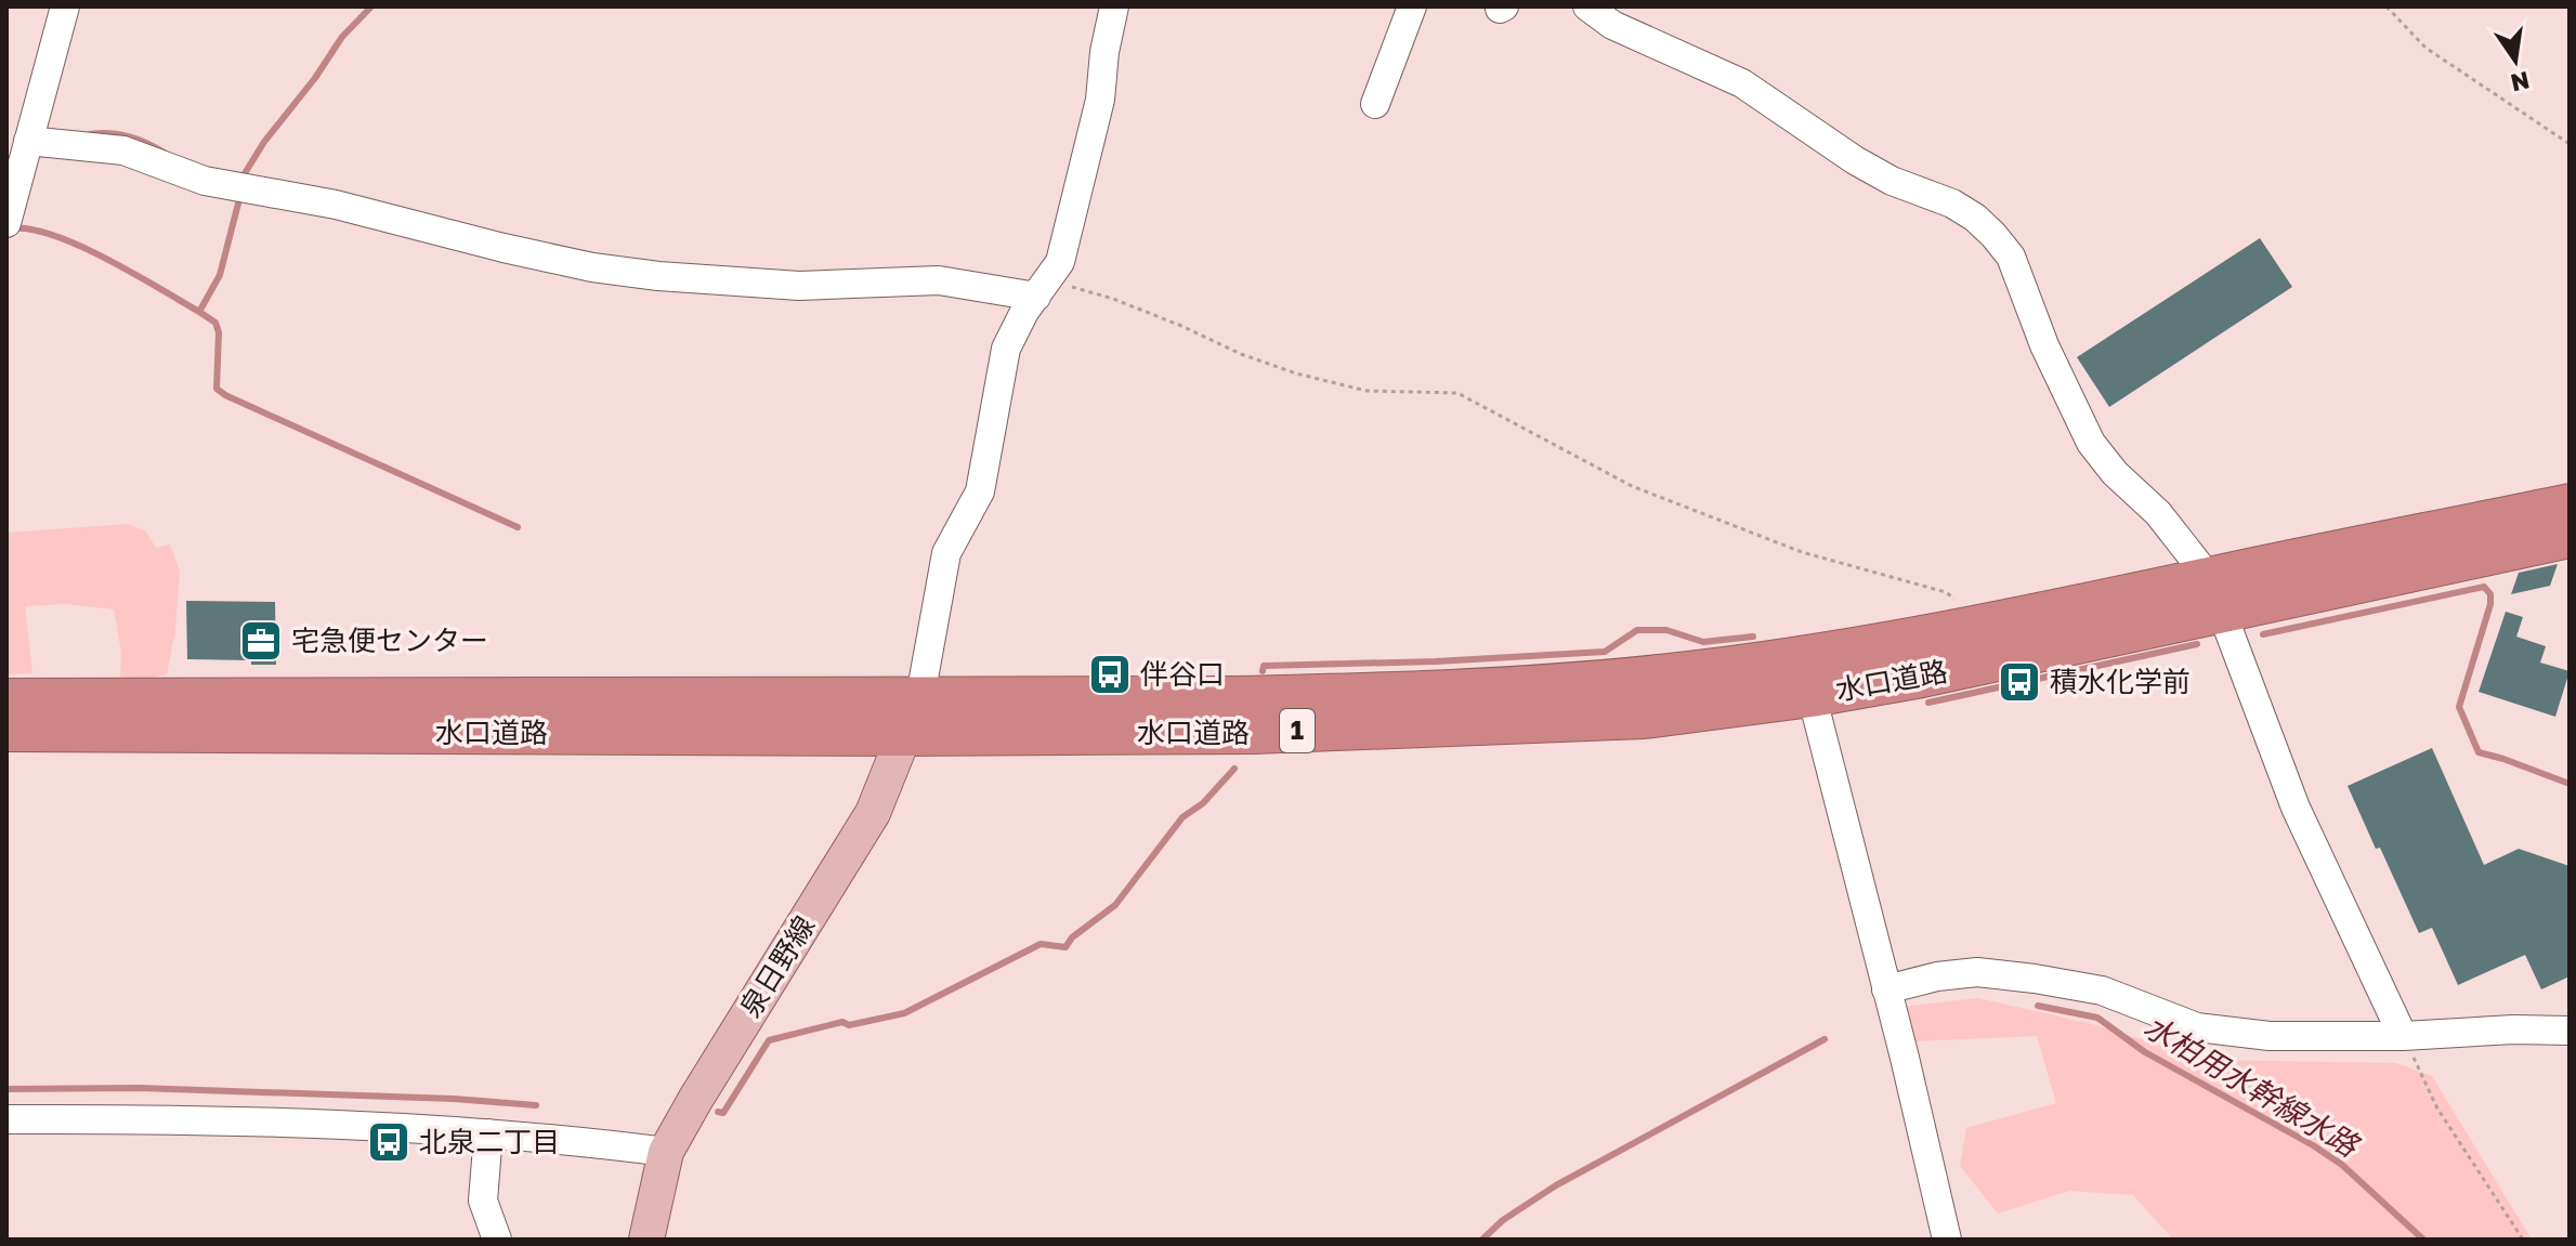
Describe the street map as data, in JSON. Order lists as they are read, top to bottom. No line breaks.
{"streets":{"highway":["水口道路","1"],"main road":["泉日野線"]},"crossings":[["水口道路","泉日野線"]],"water":["水柏用水幹線水路"],"places":{"office":["宅急便センター"],"bus stop":["伴谷口","積水化学前","北泉二丁目"]},"north":"bottom"}
